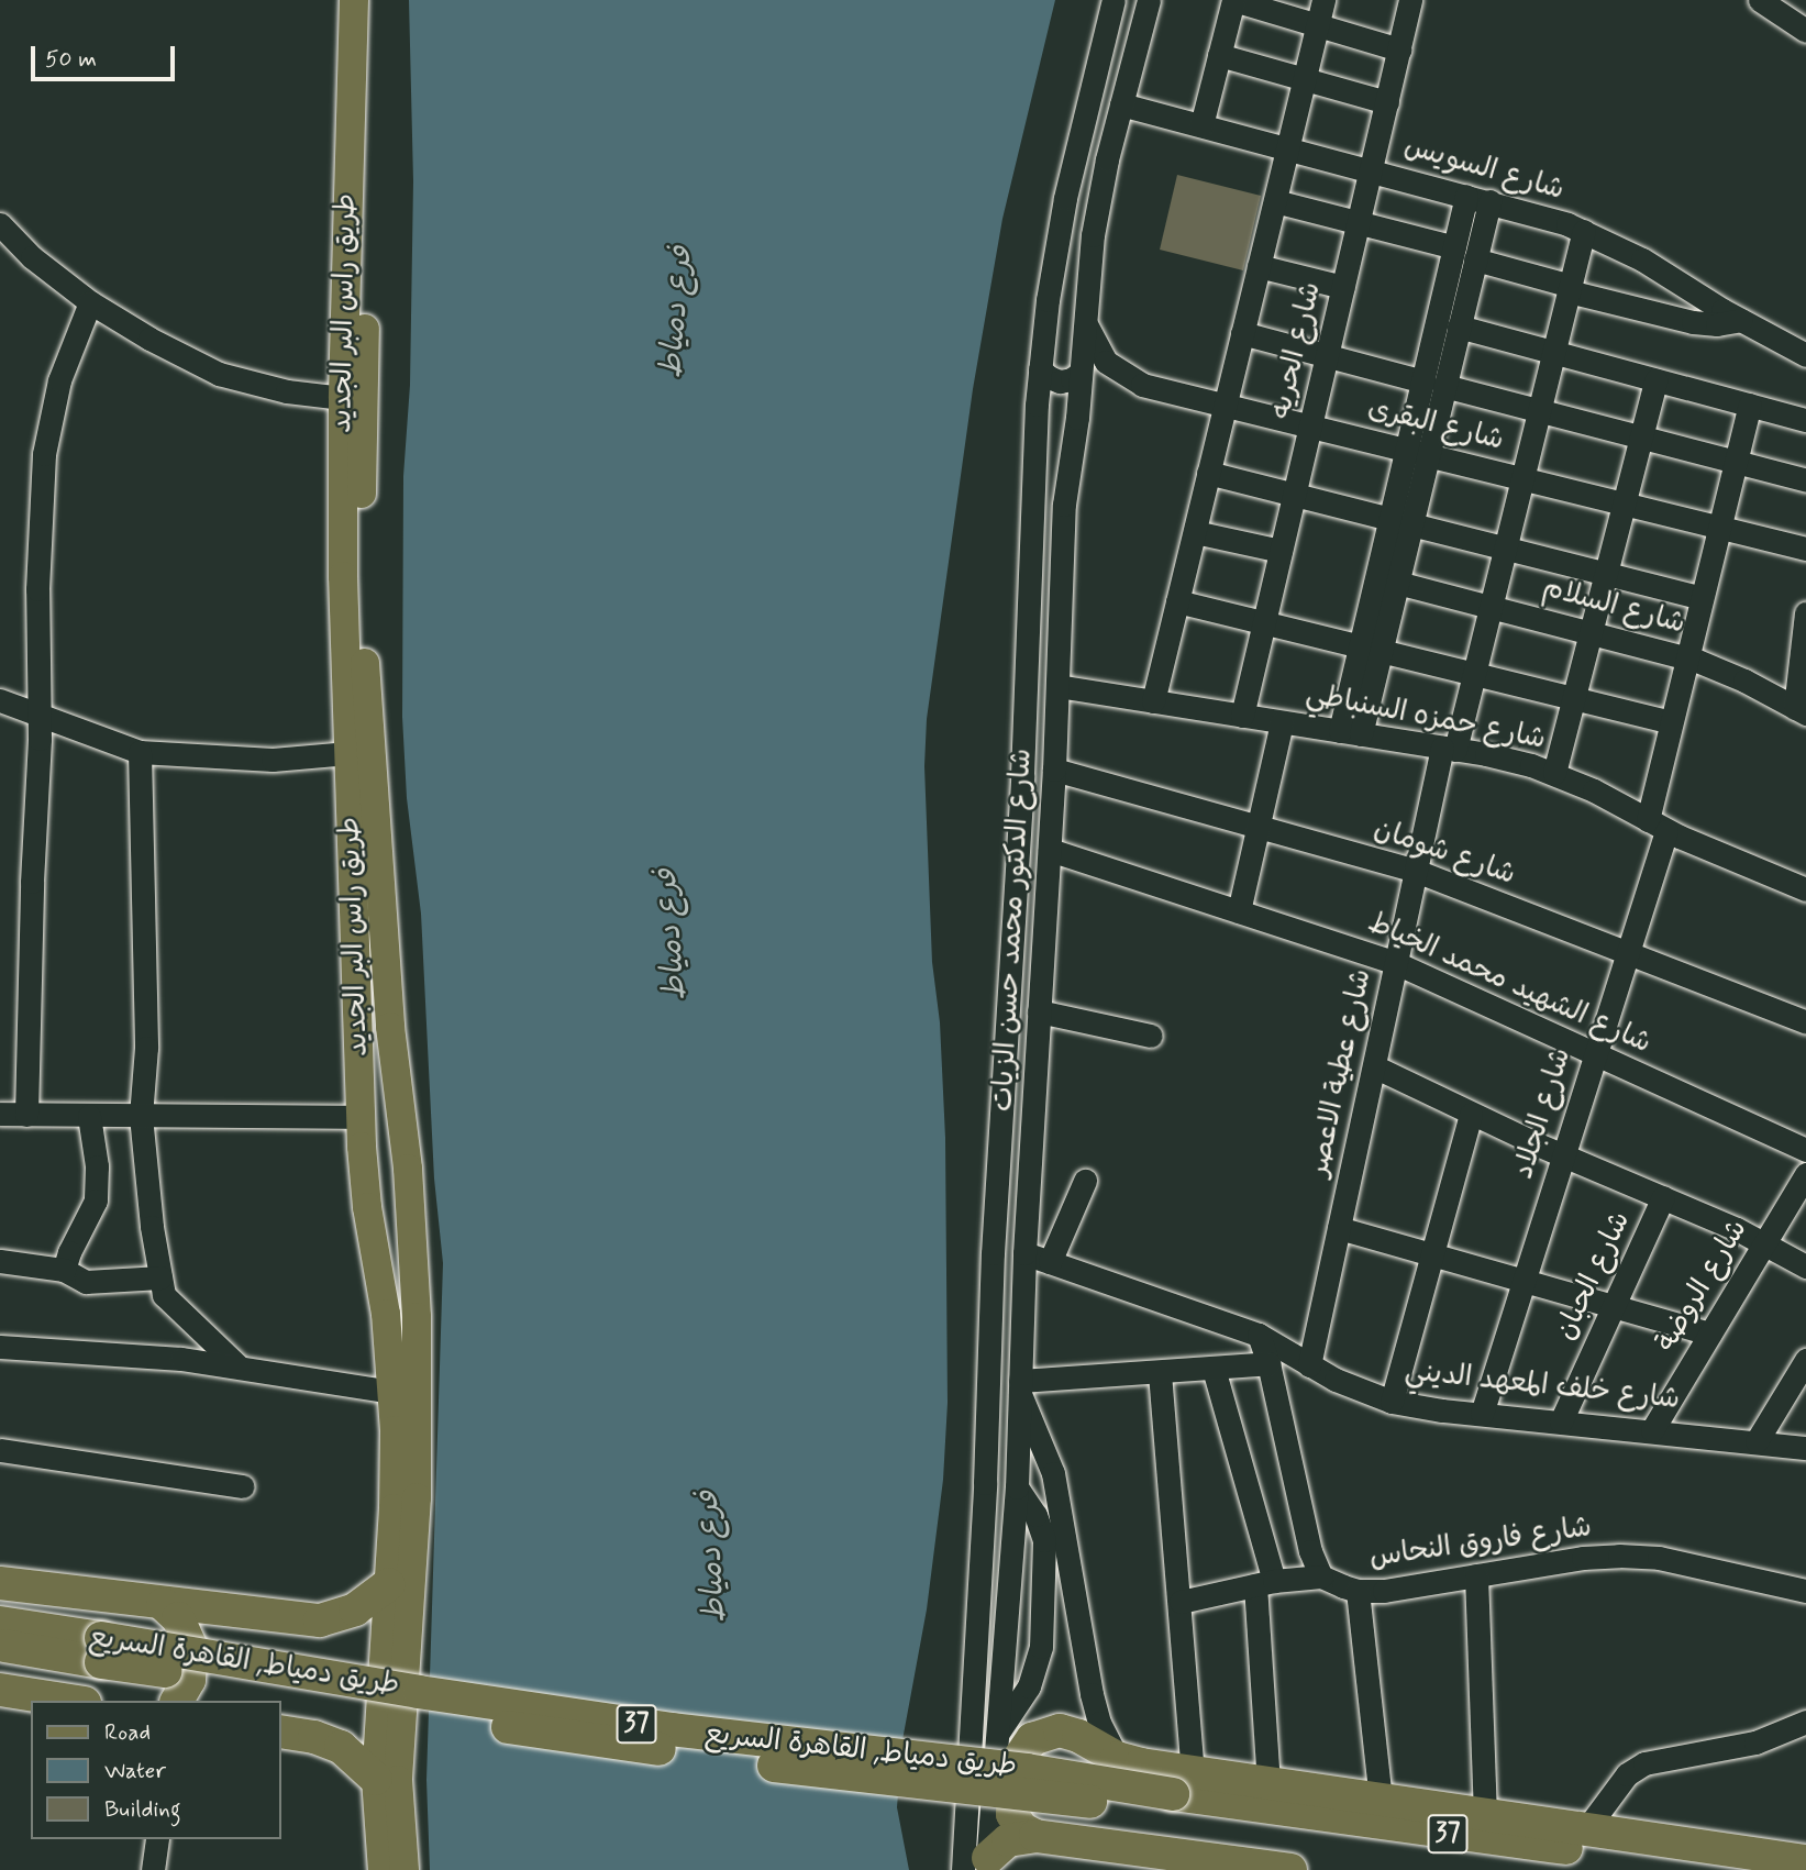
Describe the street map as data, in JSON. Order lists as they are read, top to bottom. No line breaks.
{"streets":{"highway":["طريق دمياط, القاهرة السريع","37"],"main road":["طريق راس البر الجديد"],"street":["شارع السويس","شارع الحريه","شارع البقرى","شارع السلام","شارع حمزه السنباطي","شارع شومان","شارع الدكتور محمد حسن الزيات","شارع الشهيد محمد الخياط","شارع عطية الاعصر","شارع الجلاد","شارع الحبان","شارع الروضة","شارع خلف المعهد الديني","شارع فاروق النحاس"]},"crossings":[["شارع السويس","شارع الحريه"],["شارع السويس","شارع الدكتور محمد حسن الزيات"],["شارع السويس","شارع عطية الاعصر"],["شارع الحريه","شارع البقرى"],["شارع الحريه","شارع حمزه السنباطي"],["شارع البقرى","شارع الدكتور محمد حسن الزيات"],["شارع البقرى","شارع عطية الاعصر"],["شارع البقرى","شارع الجلاد"],["شارع السلام","شارع عطية الاعصر"],["شارع السلام","شارع الجلاد"],["شارع حمزه السنباطي","شارع الدكتور محمد حسن الزيات"],["شارع حمزه السنباطي","شارع عطية الاعصر"],["شارع حمزه السنباطي","شارع الجلاد"],["شارع شومان","شارع الدكتور محمد حسن الزيات"],["شارع شومان","شارع عطية الاعصر"],["شارع شومان","شارع الجلاد"],["شارع الدكتور محمد حسن الزيات","شارع الشهيد محمد الخياط"],["شارع الدكتور محمد حسن الزيات","شارع خلف المعهد الديني"],["شارع الشهيد محمد الخياط","شارع عطية الاعصر"],["شارع الشهيد محمد الخياط","شارع الجلاد"],["شارع عطية الاعصر","شارع خلف المعهد الديني"],["شارع الجلاد","شارع خلف المعهد الديني"],["شارع الحبان","شارع خلف المعهد الديني"],["شارع الروضة","شارع خلف المعهد الديني"]],"water":["فرع دمياط"],"legend":["Road","Water","Building"],"scale_bar":"50 m"}
